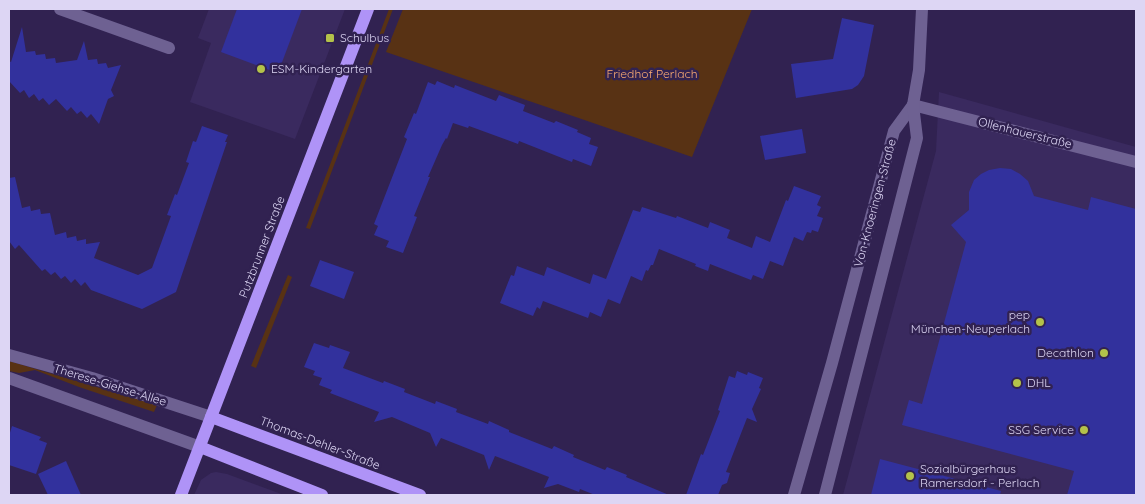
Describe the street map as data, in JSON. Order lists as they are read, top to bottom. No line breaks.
{"streets":{"main road":["Putzbrunner Straße","Thomas-Dehler-Straße"],"street":["Ollenhauerstraße","Von-Knoeringen-Straße","Therese-Giehse-Allee"]},"crossings":[["Ollenhauerstraße","Von-Knoeringen-Straße"],["Putzbrunner Straße","Therese-Giehse-Allee"],["Putzbrunner Straße","Thomas-Dehler-Straße"],["Therese-Giehse-Allee","Thomas-Dehler-Straße"]],"parks":["Friedhof Perlach"],"places":{"transit":["Schulbus"],"other":["ESM-Kindergarten","pep München-Neuperlach","Decathlon","DHL","SSG Service","Sozialbürgerhaus Ramersdorf - Perlach"]}}
